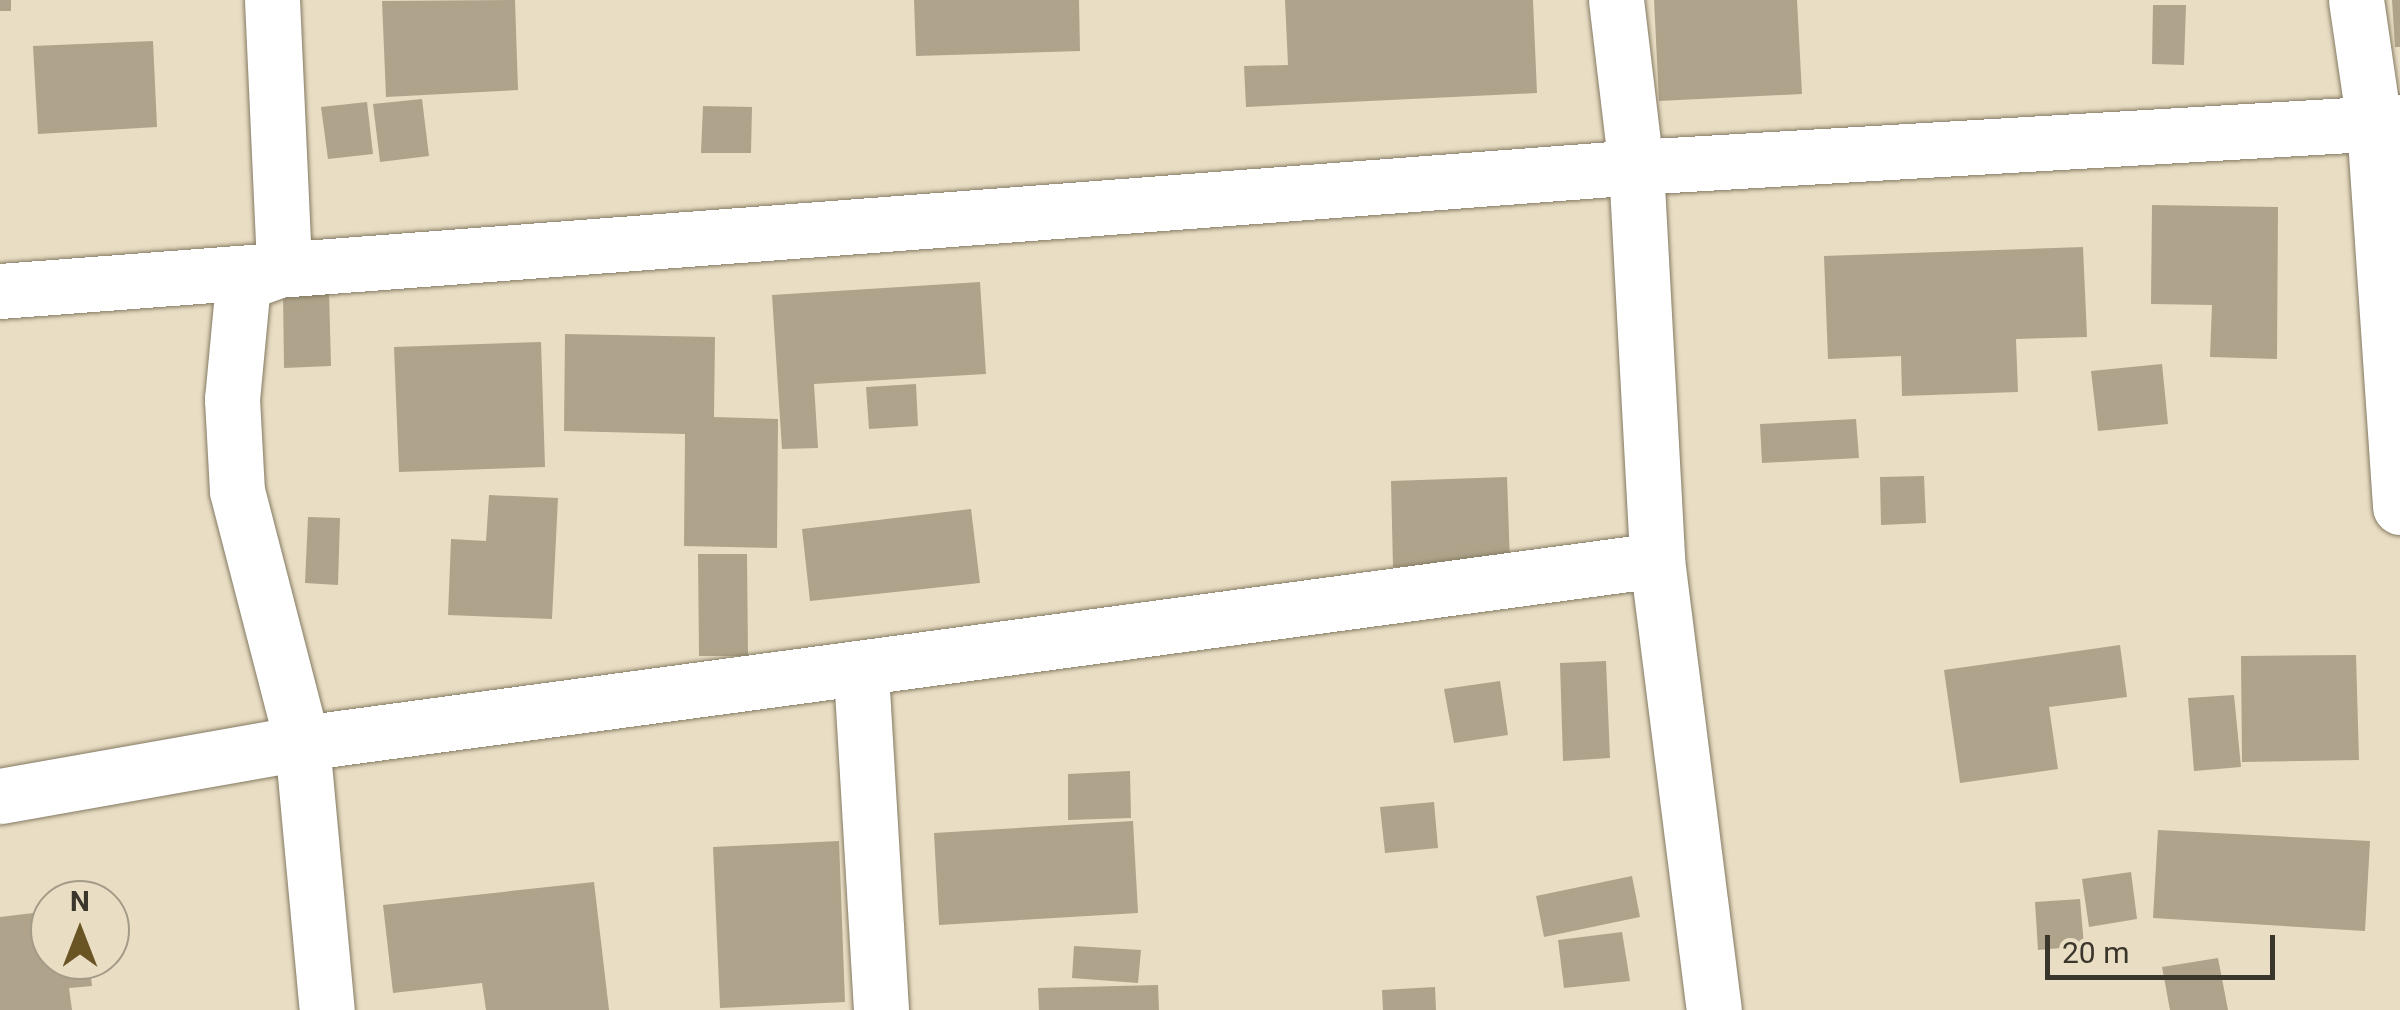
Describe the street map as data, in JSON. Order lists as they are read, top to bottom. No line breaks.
{"scale_bar":"20 m","north":"top"}
